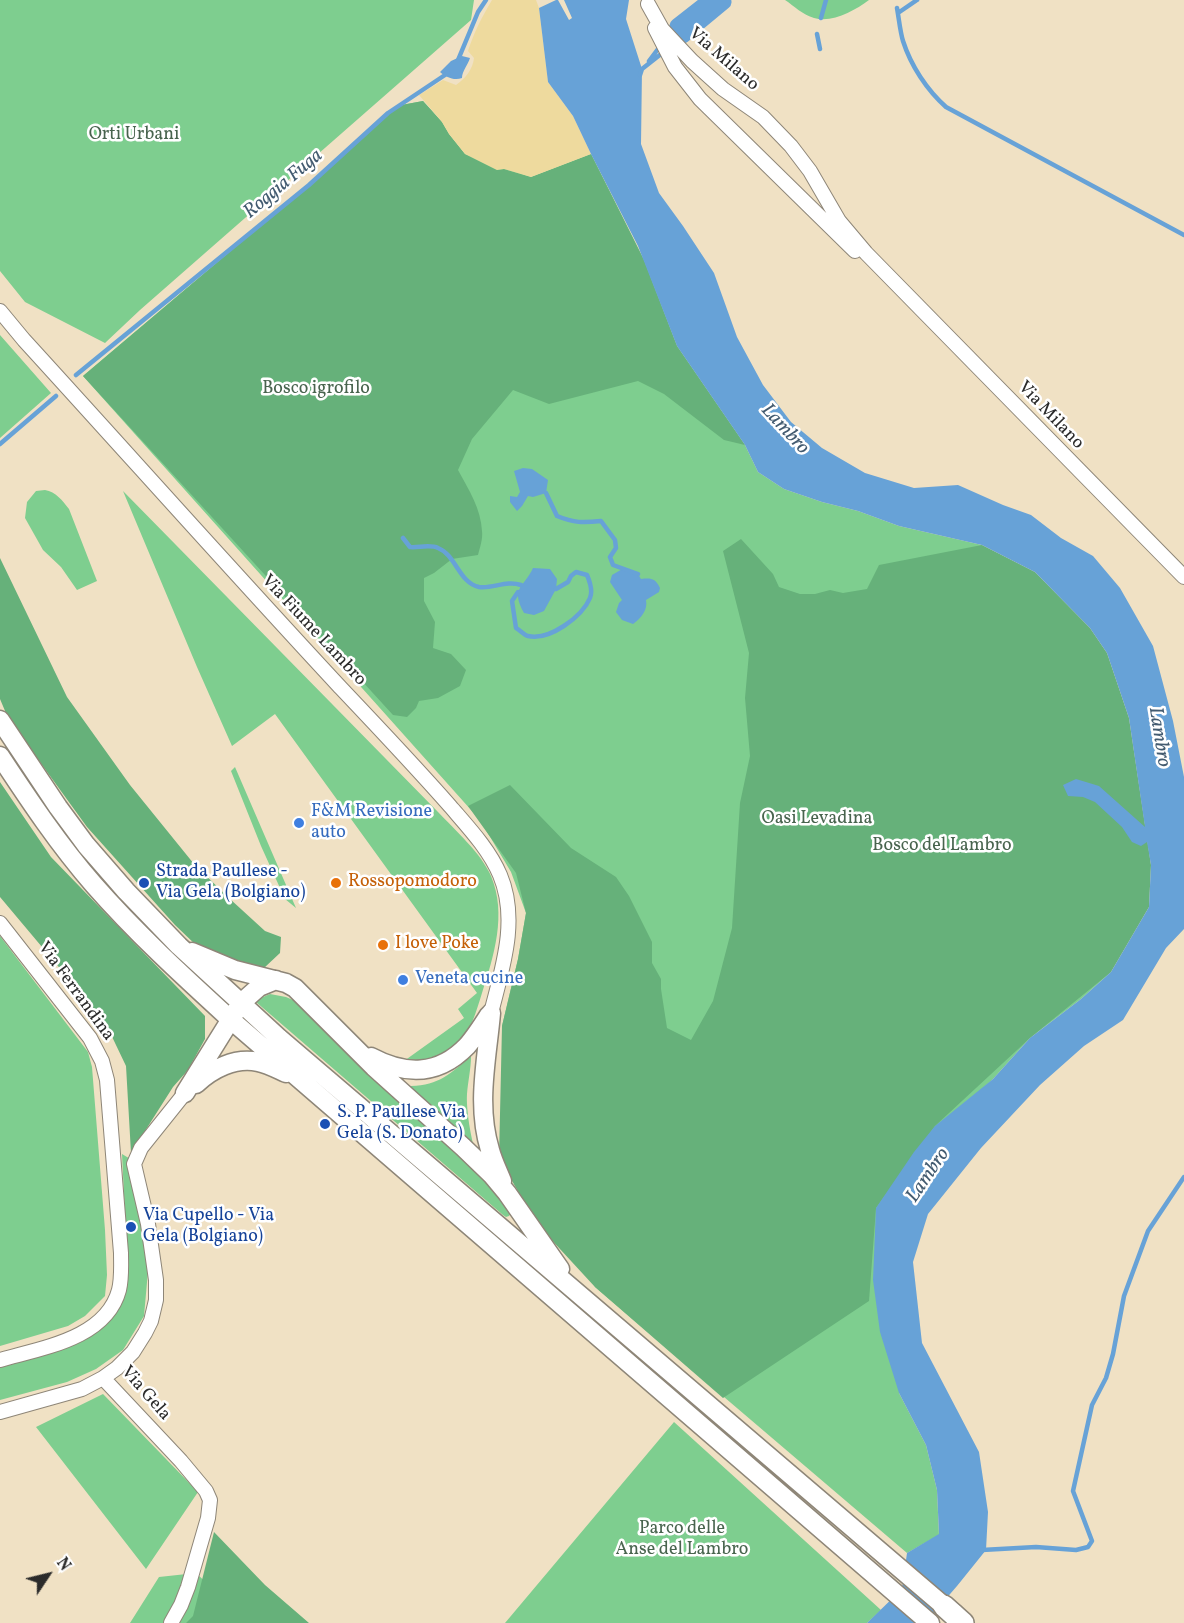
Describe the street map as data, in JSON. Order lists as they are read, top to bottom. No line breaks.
{"streets":{"street":["Via Milano","Via Fiume Lambro","Via Ferrandina","Via Gela"]},"water":["Roggia Fuga","Lambro"],"parks":["Orti Urbani","Bosco igrofilo","Oasi Levadina","Bosco del Lambro","Parco delle Anse del Lambro"],"places":["F&M Revisione auto","Strada Paullese - Via Gela (Bolgiano)","Rossopomodoro","I love Poke","Veneta cucine","S. P. Paullese Via Gela (S. Donato)","Via Cupello - Via Gela (Bolgiano)"],"north":"top right"}
